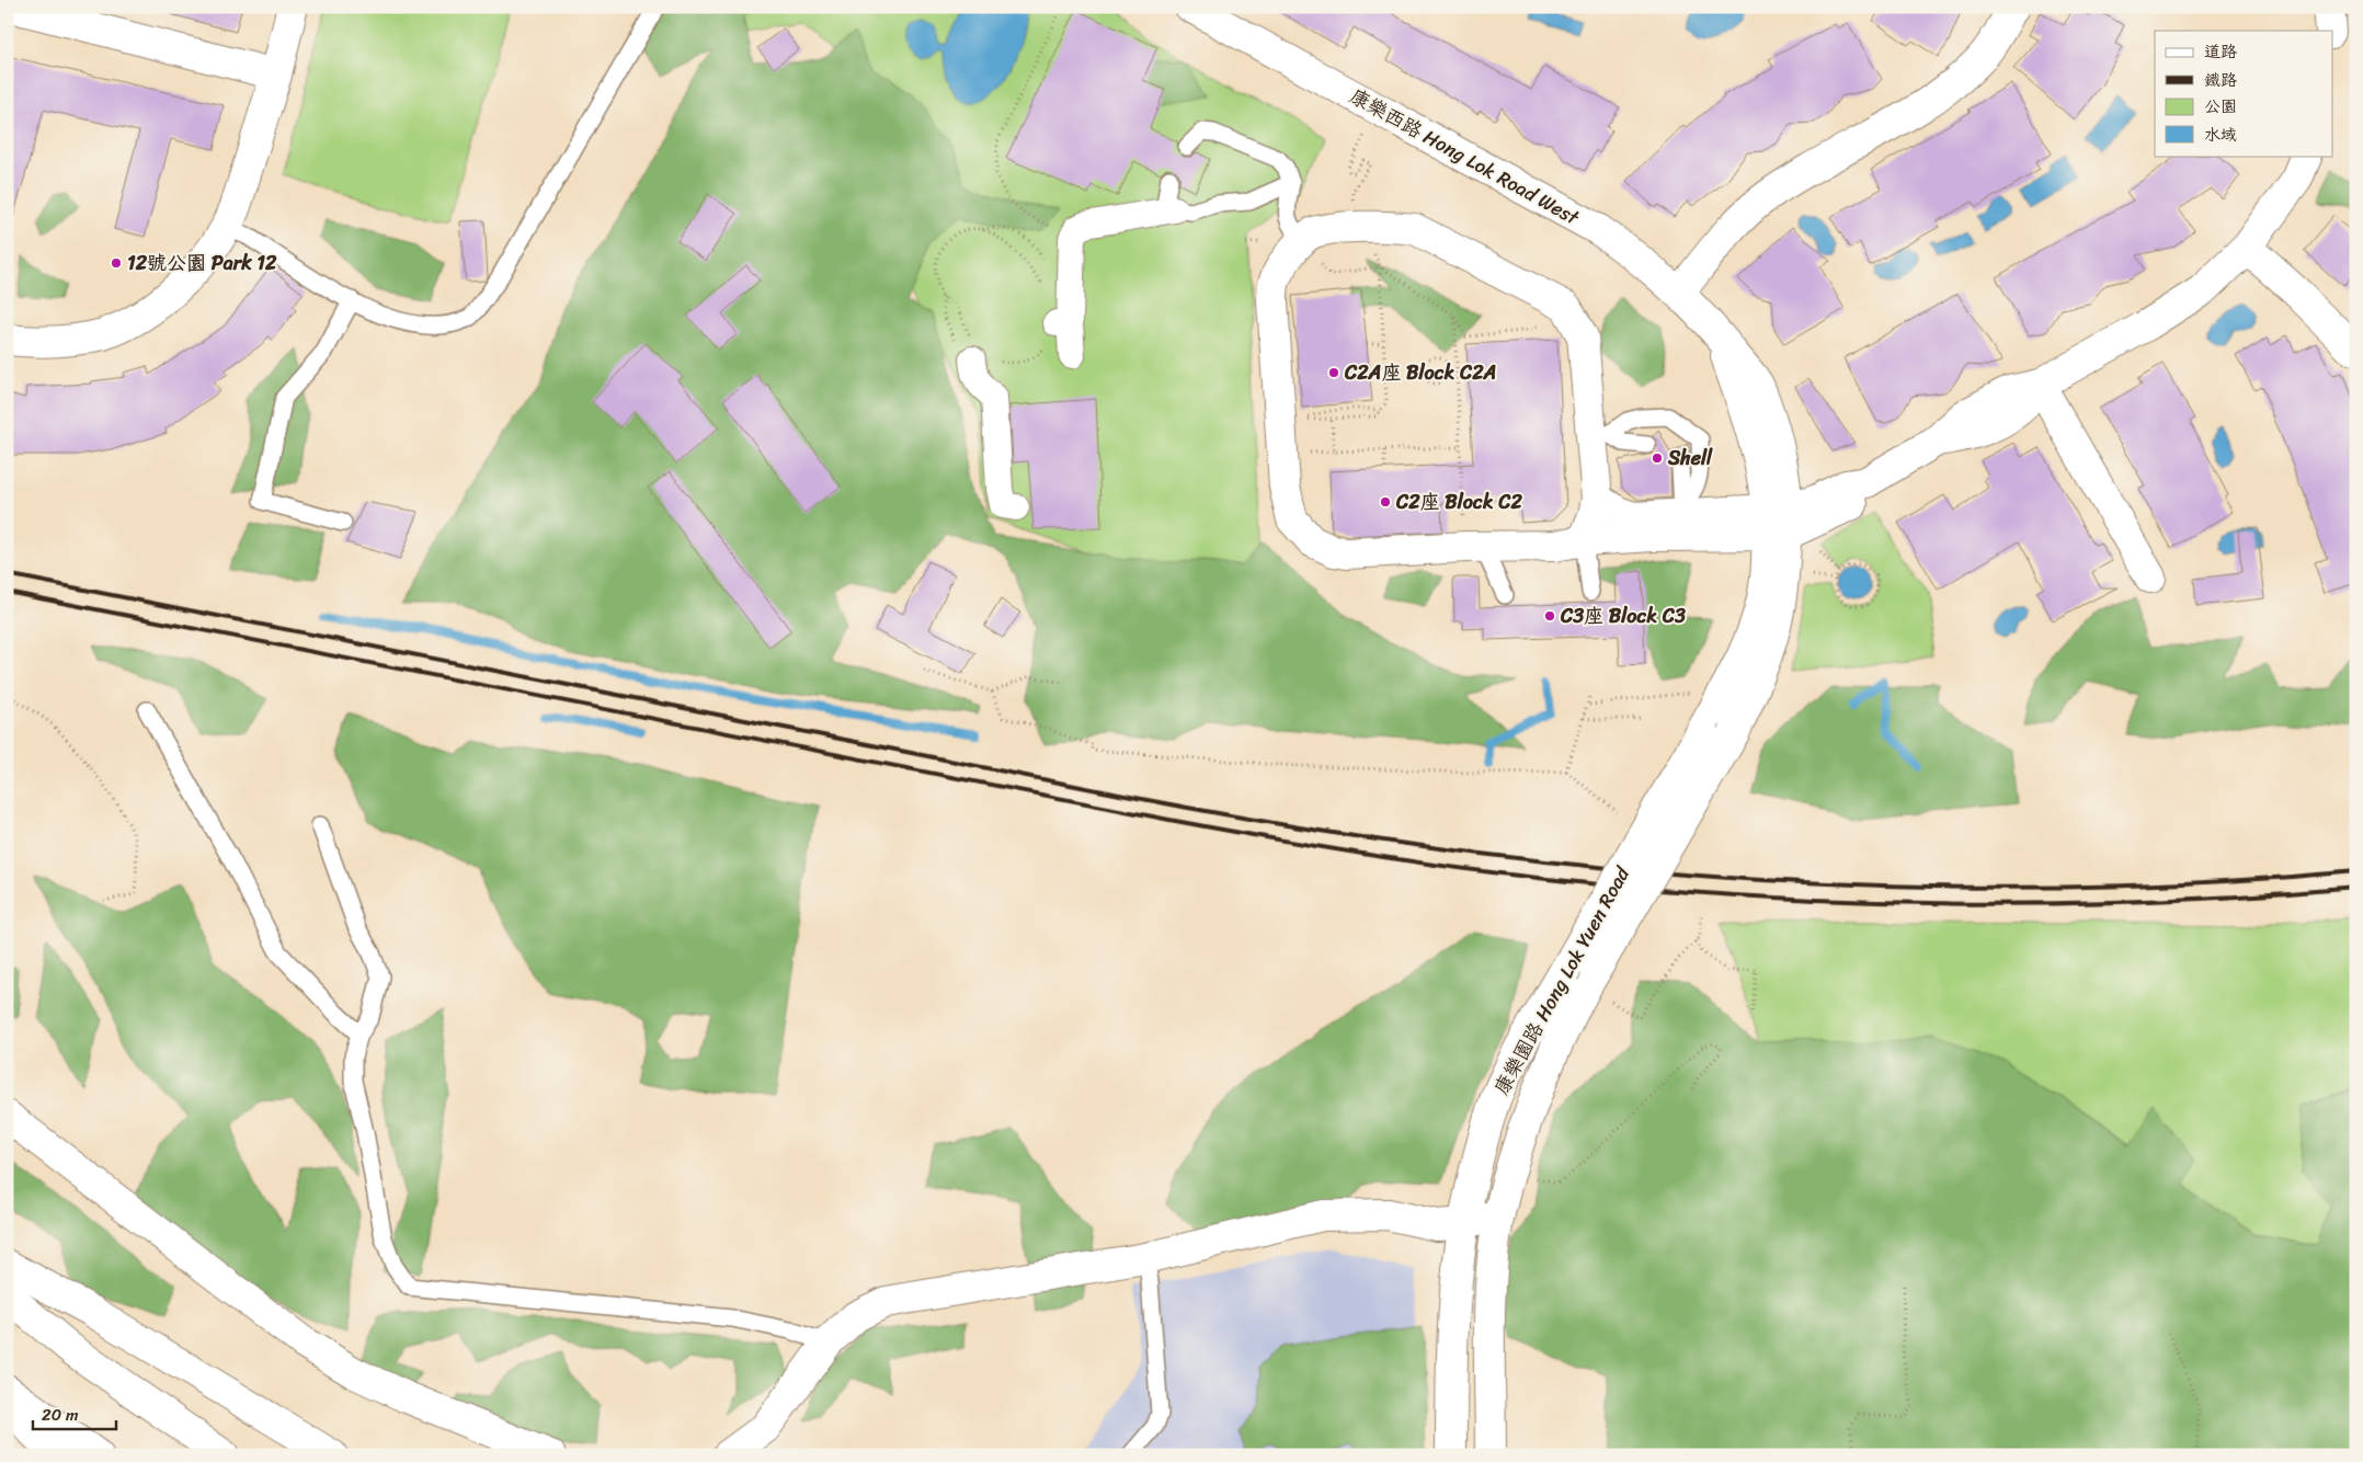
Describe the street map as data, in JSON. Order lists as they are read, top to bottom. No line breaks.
{"streets":{"main road":["康樂西路 Hong Lok Road West","康樂園路 Hong Lok Yuen Road"]},"crossings":[["康樂西路 Hong Lok Road West","康樂園路 Hong Lok Yuen Road"]],"places":["12號公園 Park 12","C2A座 Block C2A","Shell","C2座 Block C2","C3座 Block C3"],"legend":["道路","鐵路","公園","水域"],"scale_bar":"20 m"}
